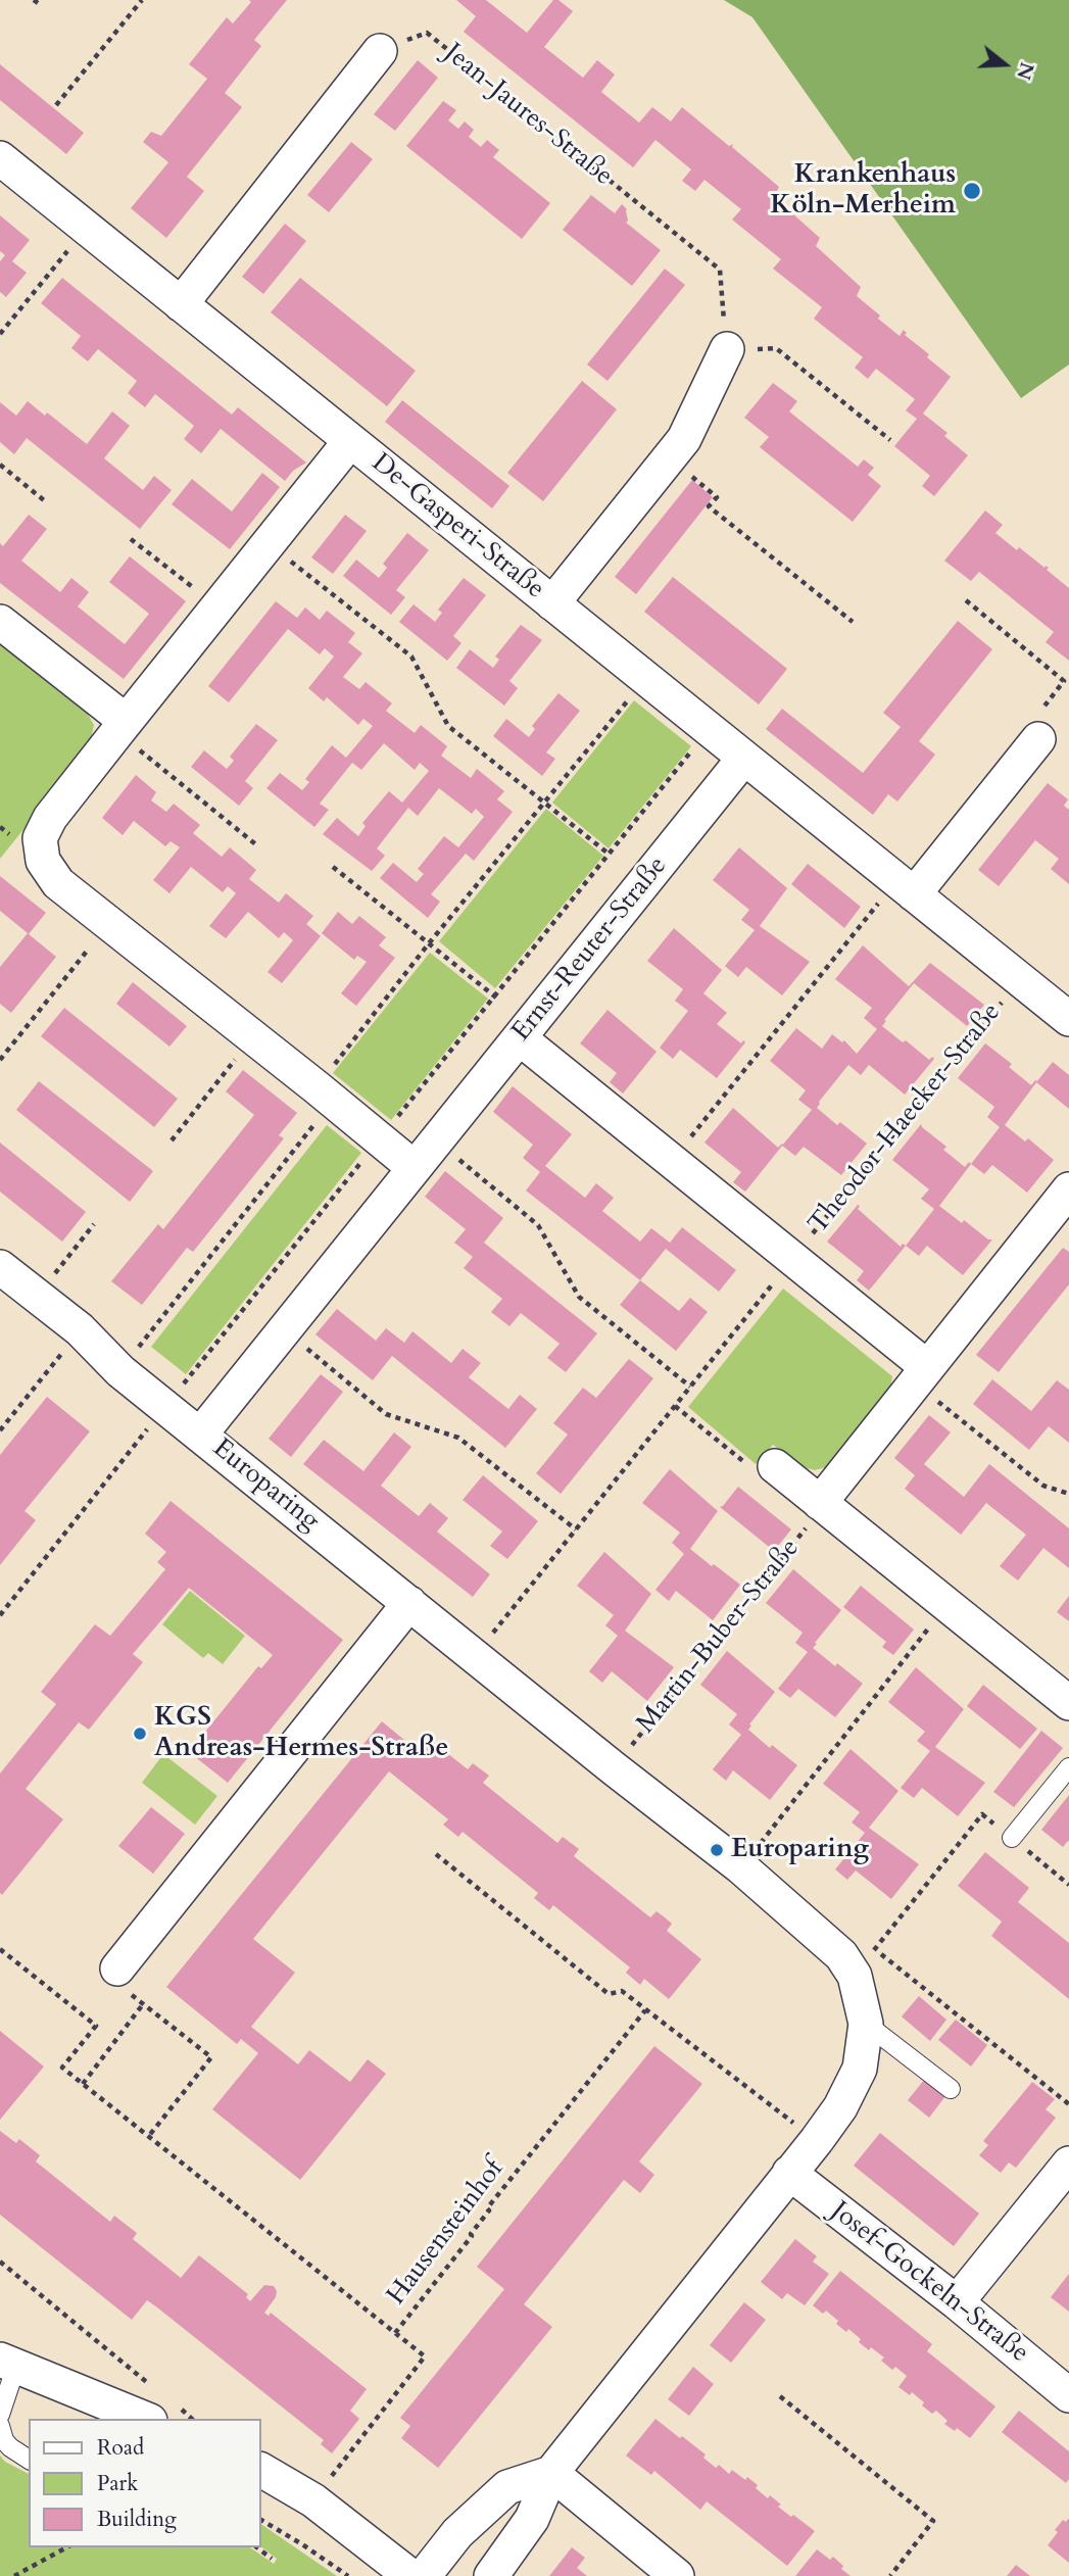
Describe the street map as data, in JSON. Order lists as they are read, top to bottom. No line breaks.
{"streets":{"street":["De-Gasperi-Straße","Ernst-Reuter-Straße","Theodor-Haecker-Straße","Europaring","Josef-Gockeln-Straße"],"path":["Jean-Jaures-Straße","Martin-Buber-Straße","Hausensteinhof"]},"crossings":[["De-Gasperi-Straße","Ernst-Reuter-Straße"],["De-Gasperi-Straße","Theodor-Haecker-Straße"],["Ernst-Reuter-Straße","Theodor-Haecker-Straße"],["Ernst-Reuter-Straße","Europaring"],["Europaring","Martin-Buber-Straße"],["Europaring","Josef-Gockeln-Straße"]],"places":["Krankenhaus Köln-Merheim","KGS Andreas-Hermes-Straße","Europaring"],"legend":["Road","Park","Building"],"north":"right"}
